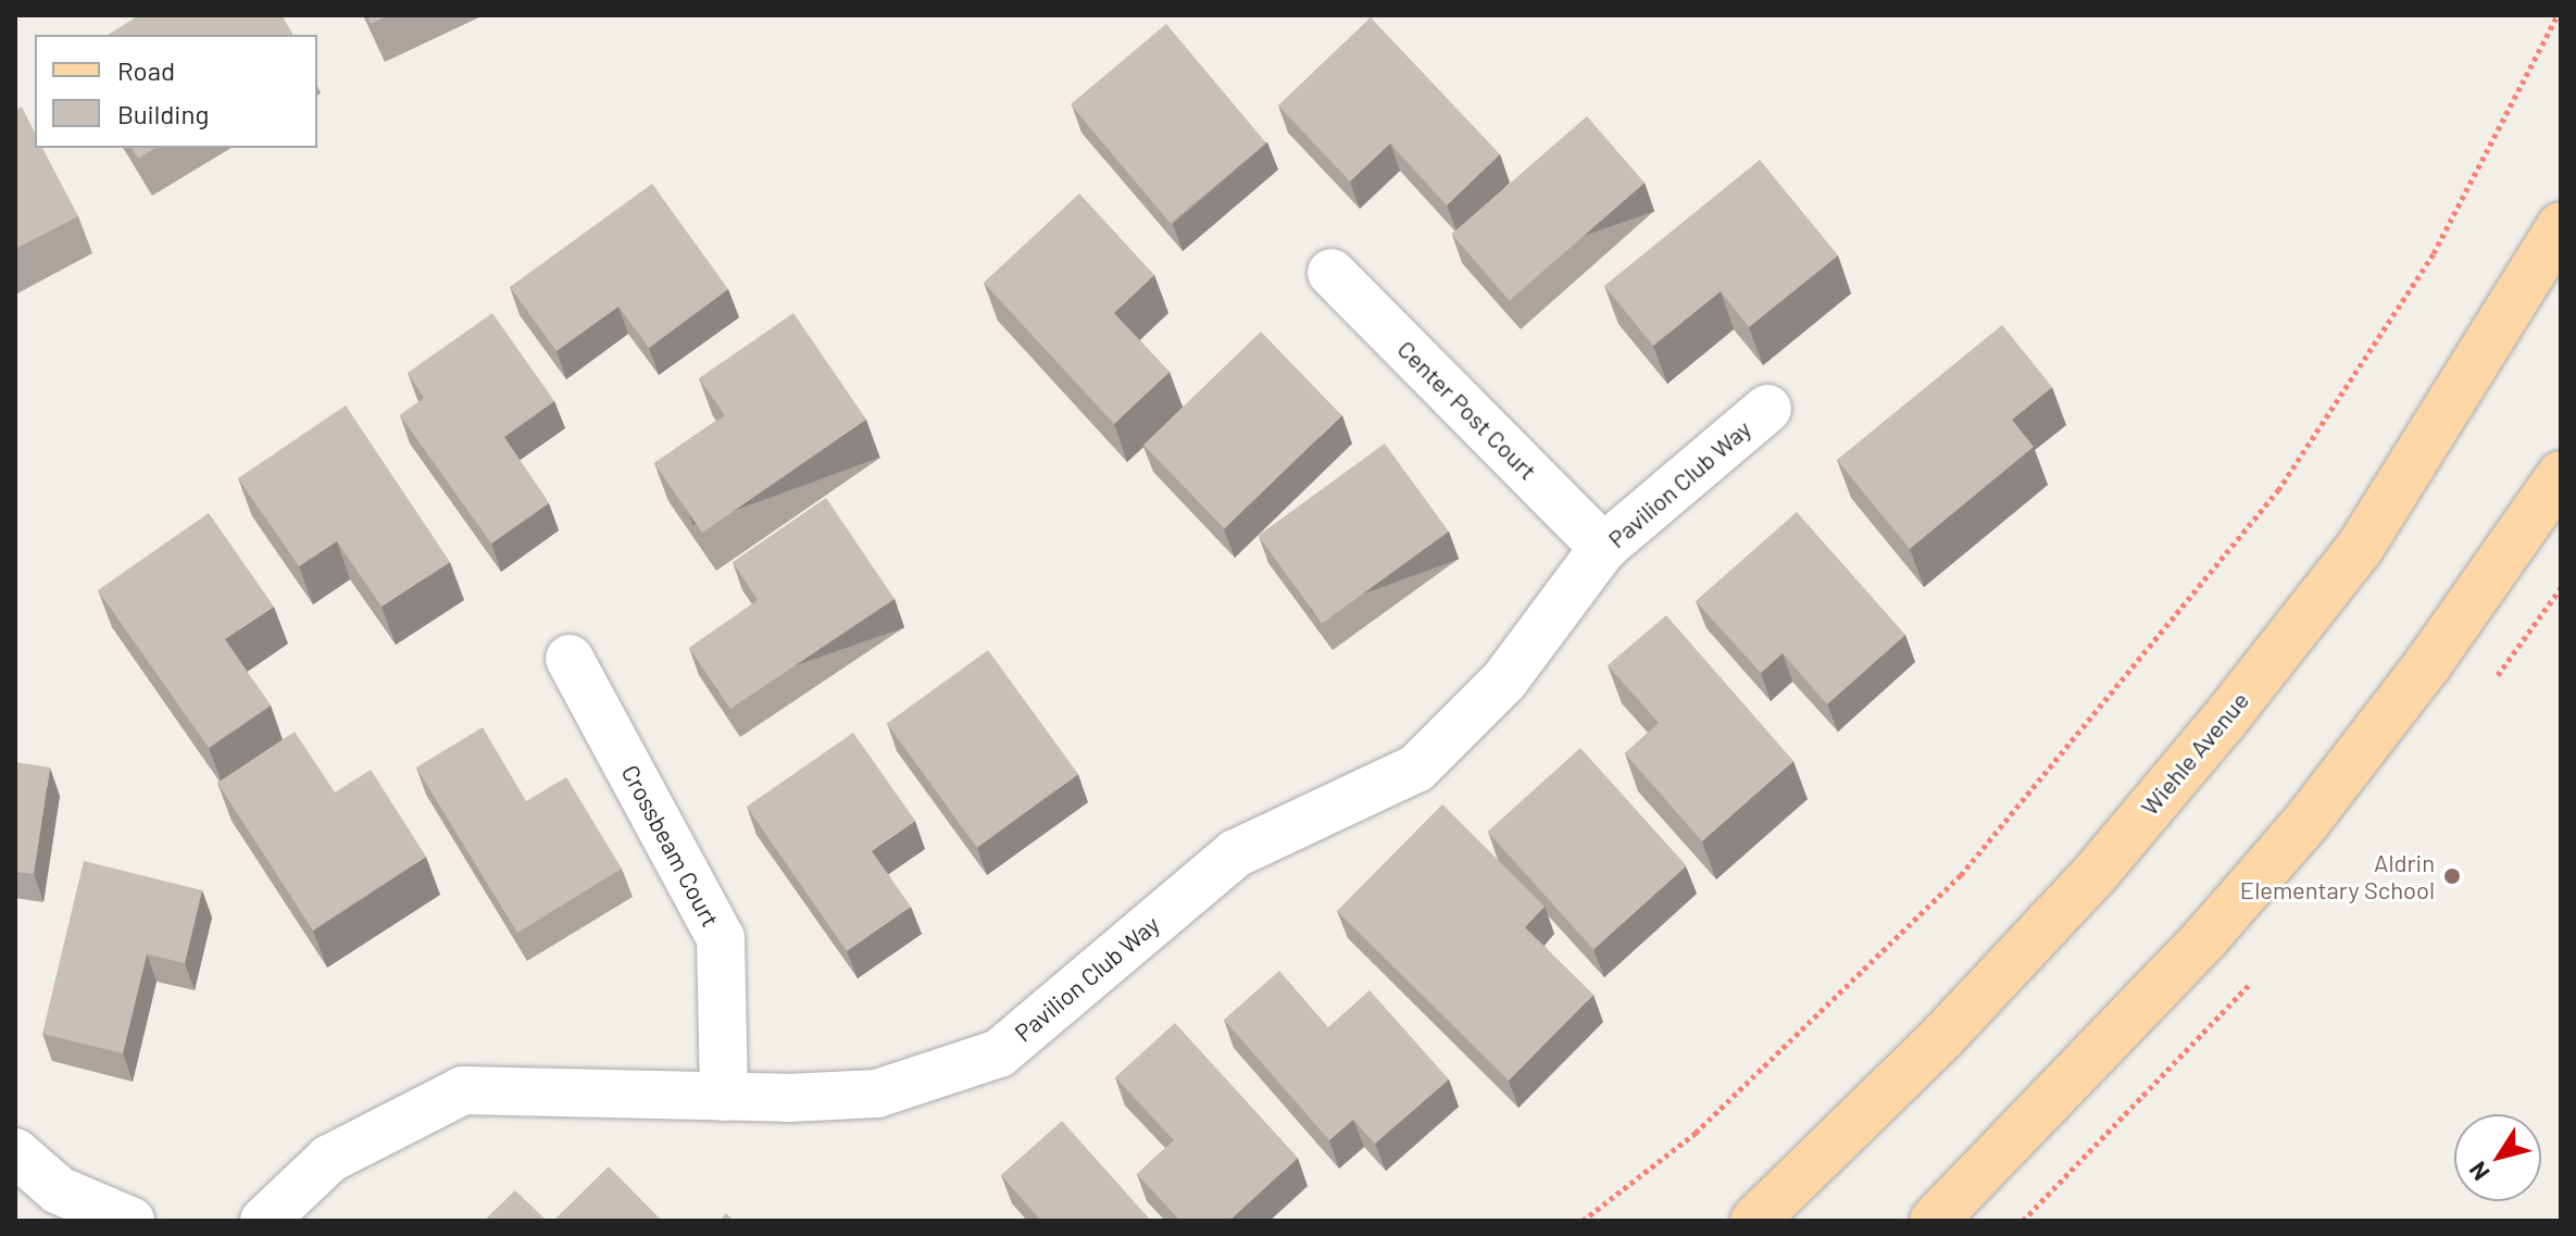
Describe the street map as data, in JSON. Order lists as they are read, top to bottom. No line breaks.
{"streets":{"main road":["Wiehle Avenue"],"street":["Center Post Court","Pavilion Club Way","Crossbeam Court"]},"crossings":[["Center Post Court","Pavilion Club Way"],["Pavilion Club Way","Crossbeam Court"]],"places":["Aldrin Elementary School"],"legend":["Road","Building"],"north":"bottom left"}
